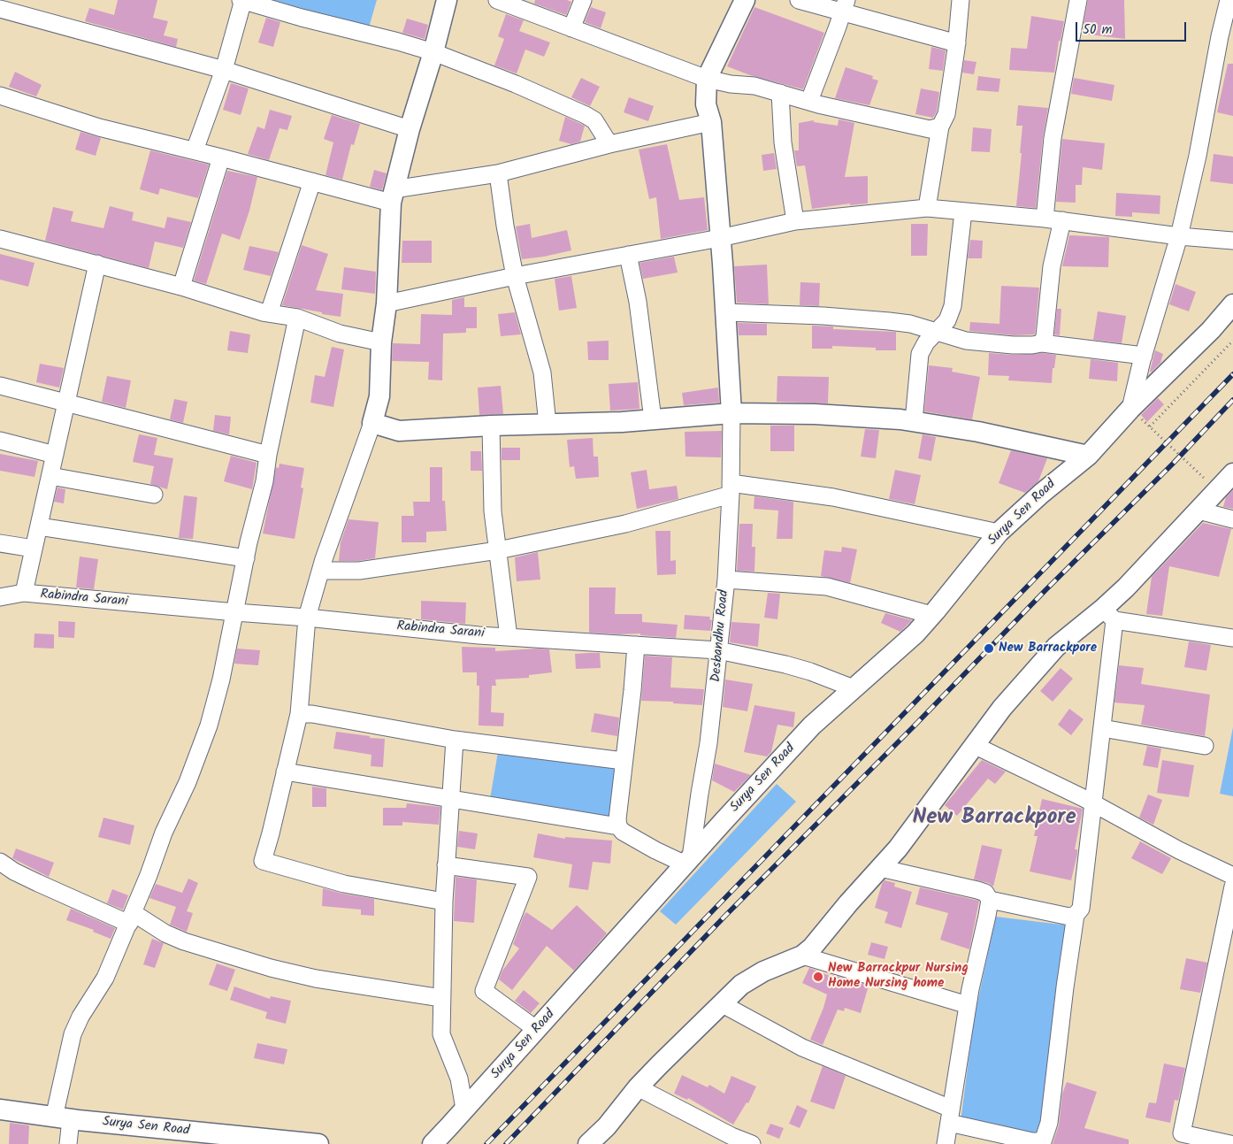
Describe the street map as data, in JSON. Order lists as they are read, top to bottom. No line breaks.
{"streets":{"street":["Surya Sen Road","Rabindra Sarani","Desbandhu Road"]},"crossings":[["Surya Sen Road","Rabindra Sarani"],["Surya Sen Road","Desbandhu Road"],["Rabindra Sarani","Desbandhu Road"]],"districts":["New Barrackpore"],"places":["New Barrackpore","New Barrackpur Nursing Home Nursing home"],"scale_bar":"50 m"}
